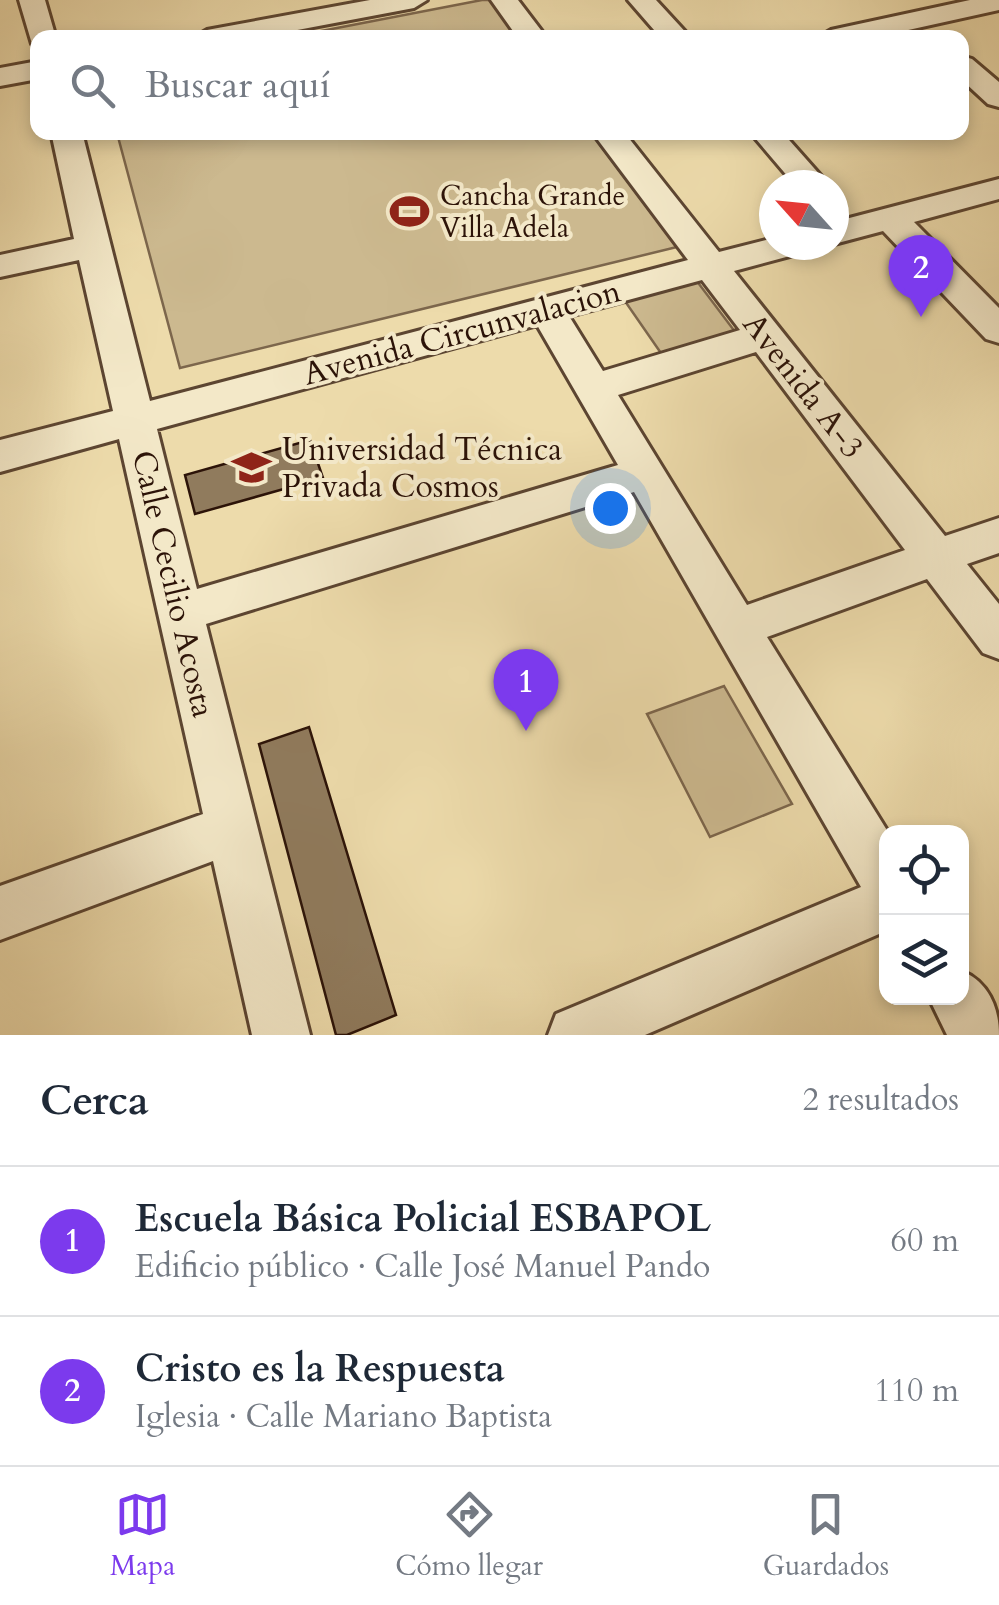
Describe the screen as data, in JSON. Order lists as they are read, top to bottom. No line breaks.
{"streets":{"street":["Avenida Circunvalacion","Avenida A-3","Calle Cecilio Acosta"]},"crossings":[["Avenida Circunvalacion","Avenida A-3"],["Avenida Circunvalacion","Calle Cecilio Acosta"]],"places":{"sports":["Cancha Grande Villa Adela"],"school or university":["Universidad Técnica Privada Cosmos"]},"north":"top left","page":{"search":"Buscar aquí","pins":["2","1"],"heading":["Cerca","2 resultados"],"list":[{"mark":"1","name":"Escuela Básica Policial ESBAPOL","note":"Edificio público · Calle José Manuel Pando","value":"60 m"},{"mark":"2","name":"Cristo es la Respuesta","note":"Iglesia · Calle Mariano Baptista","value":"110 m"}],"nav":["Mapa","Cómo llegar","Guardados"]}}
